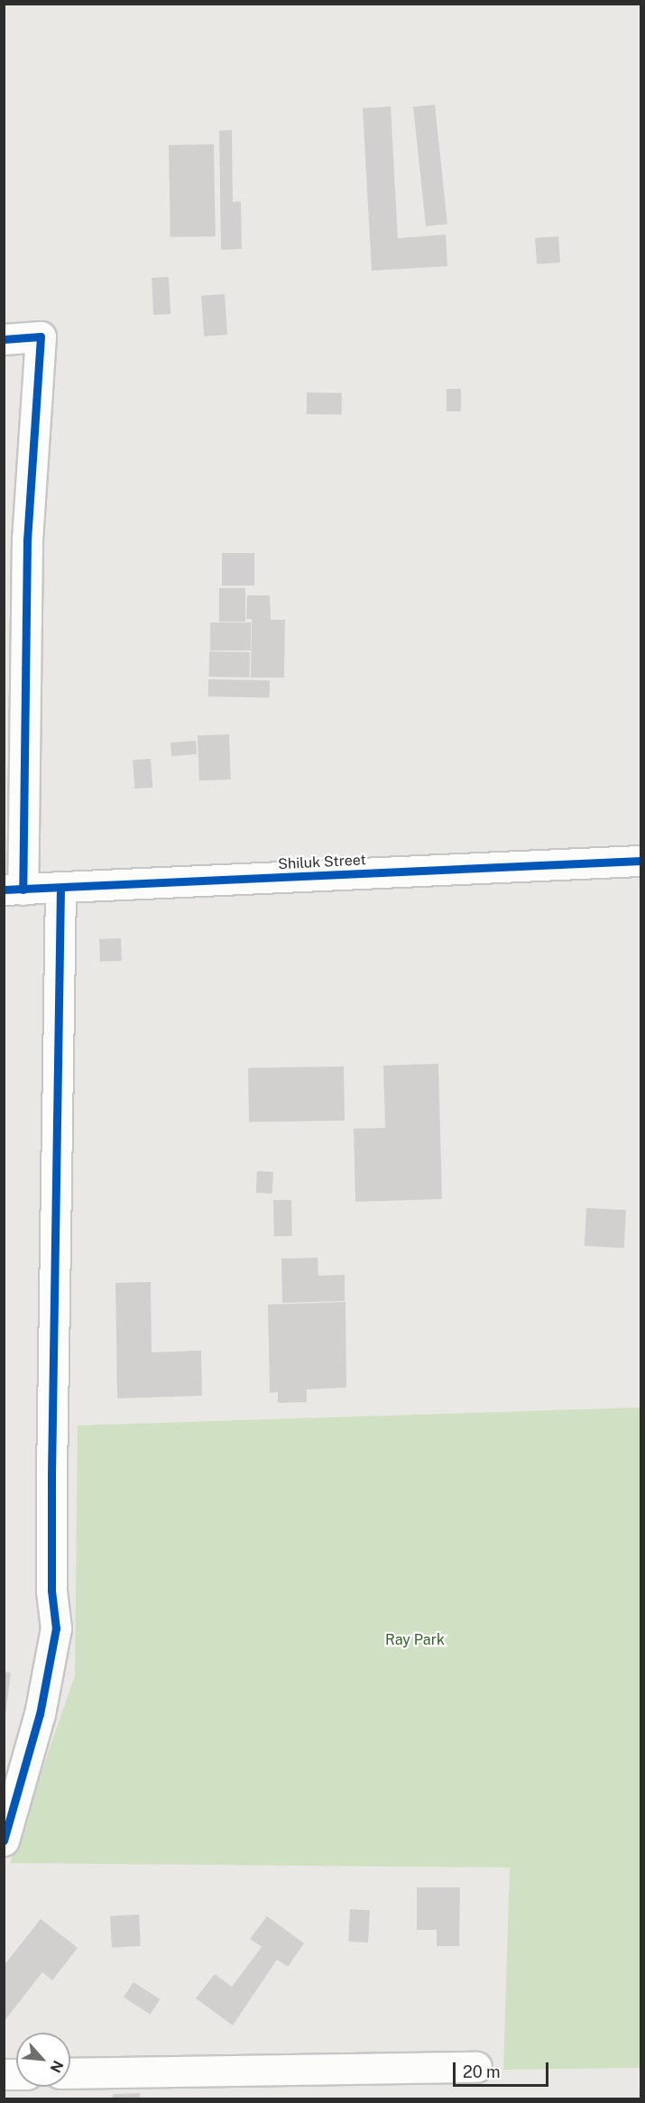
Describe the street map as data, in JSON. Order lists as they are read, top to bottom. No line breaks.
{"streets":{"street":["Shiluk Street"]},"parks":["Ray Park"],"scale_bar":"20 m","north":"bottom right"}
